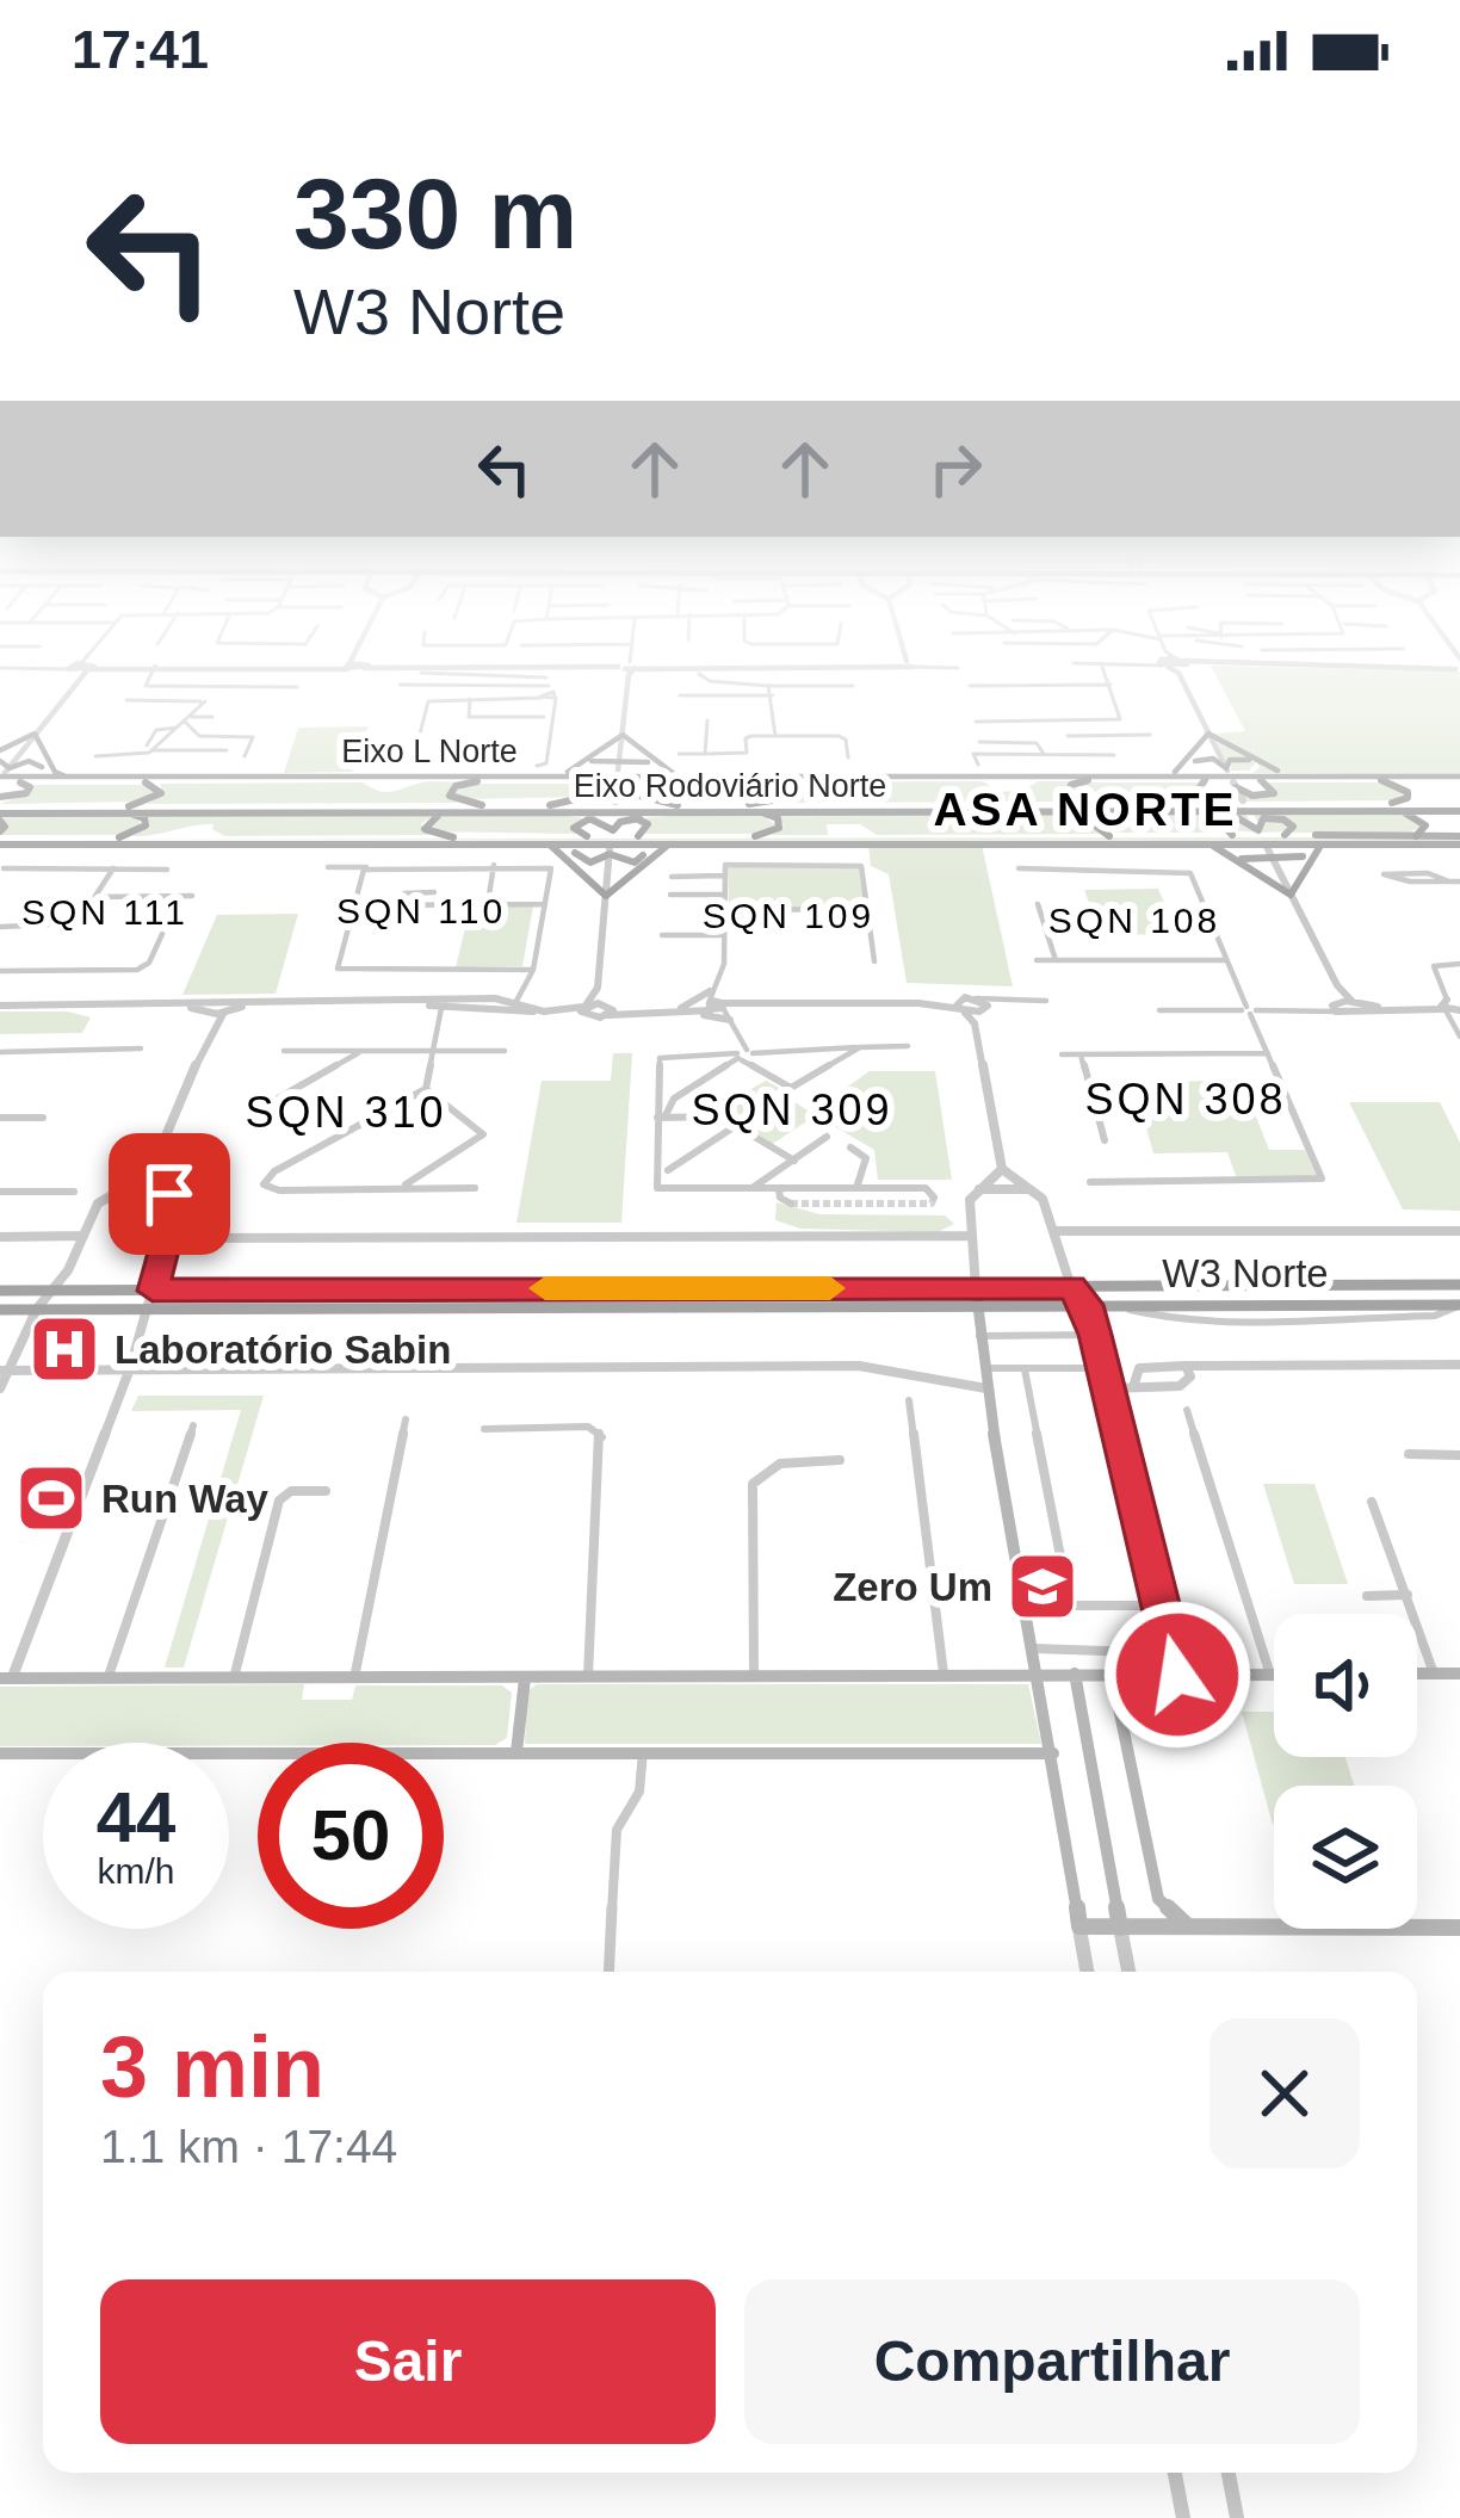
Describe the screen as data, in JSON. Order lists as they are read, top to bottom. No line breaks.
{"streets":{"highway":["Eixo Rodoviário Norte"],"main road":["Eixo L Norte","W3 Norte"]},"districts":["ASA NORTE","SQN 110","SQN 111","SQN 109","SQN 108","SQN 308","SQN 309","SQN 310"],"places":{"hospital":["Laboratório Sabin"],"sports":["Run Way"],"school or university":["Zero Um"]},"page":{"status":"17:41","turn":["330 m","W3 Norte"],"speed":"44 km/h","limit":"50","heading":["3 min","1.1 km · 17:44"],"buttons":["Sair","Compartilhar"]}}
